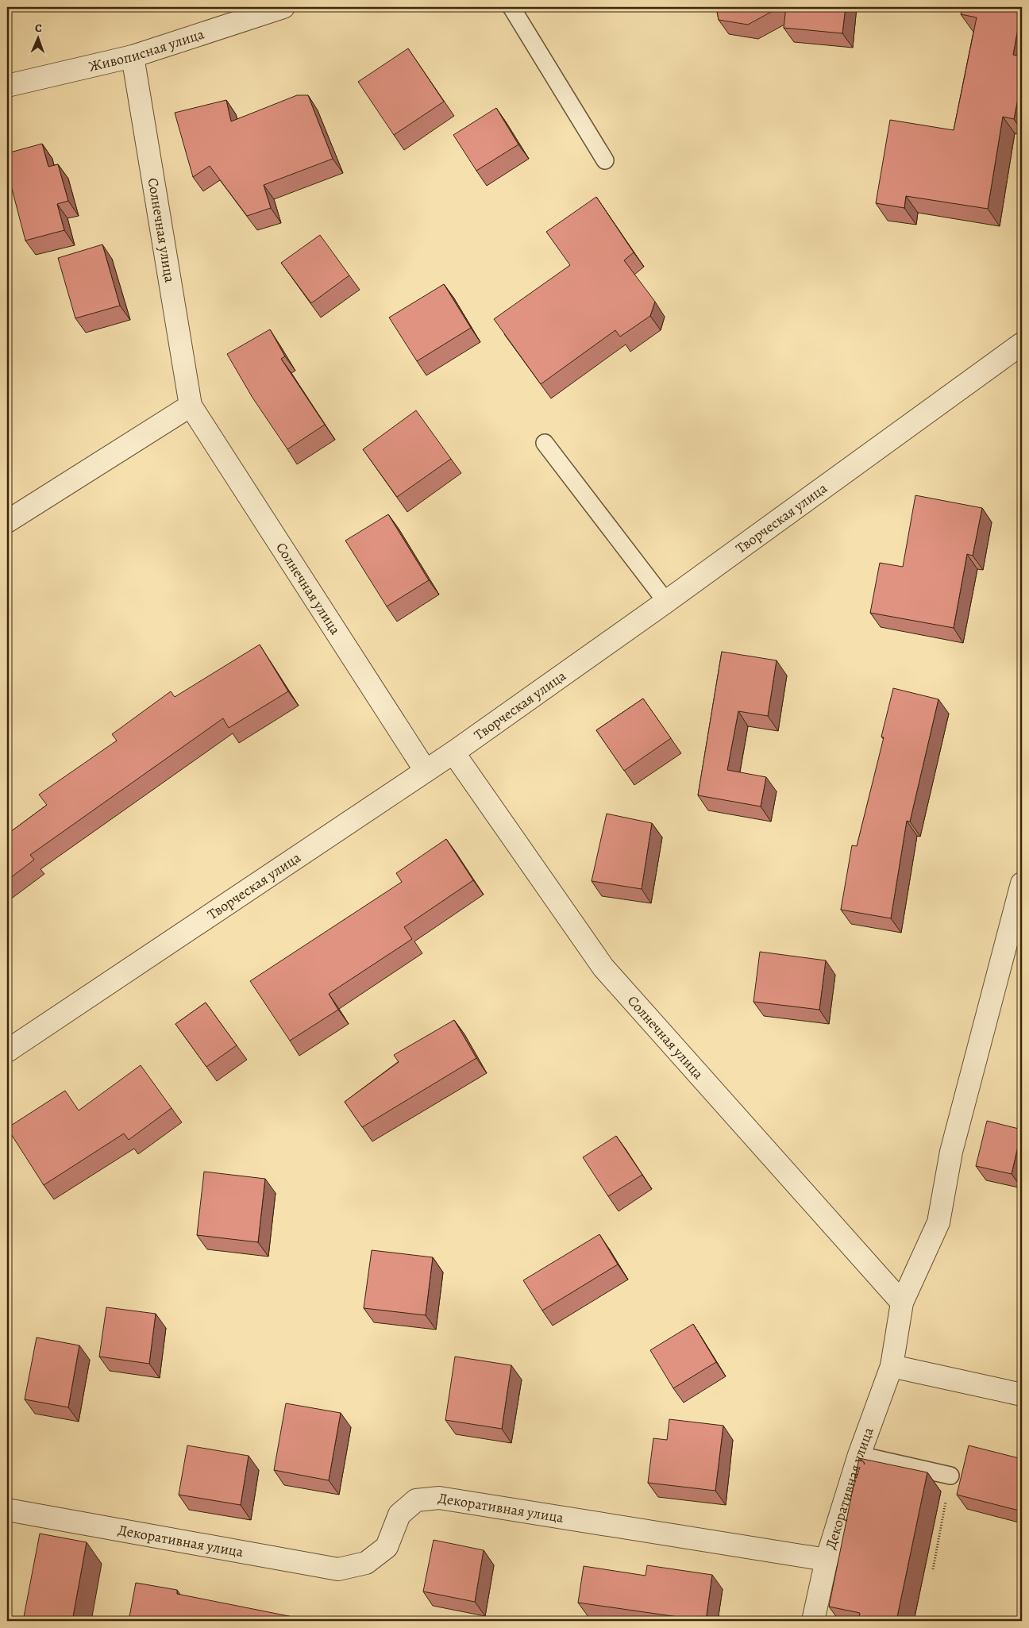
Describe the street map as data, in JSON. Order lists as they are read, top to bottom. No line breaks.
{"streets":{"street":["Живописная улица","Солнечная улица","Творческая улица","Декоративная улица"]},"crossings":[["Живописная улица","Солнечная улица"],["Солнечная улица","Творческая улица"],["Солнечная улица","Декоративная улица"]],"north":"top"}
